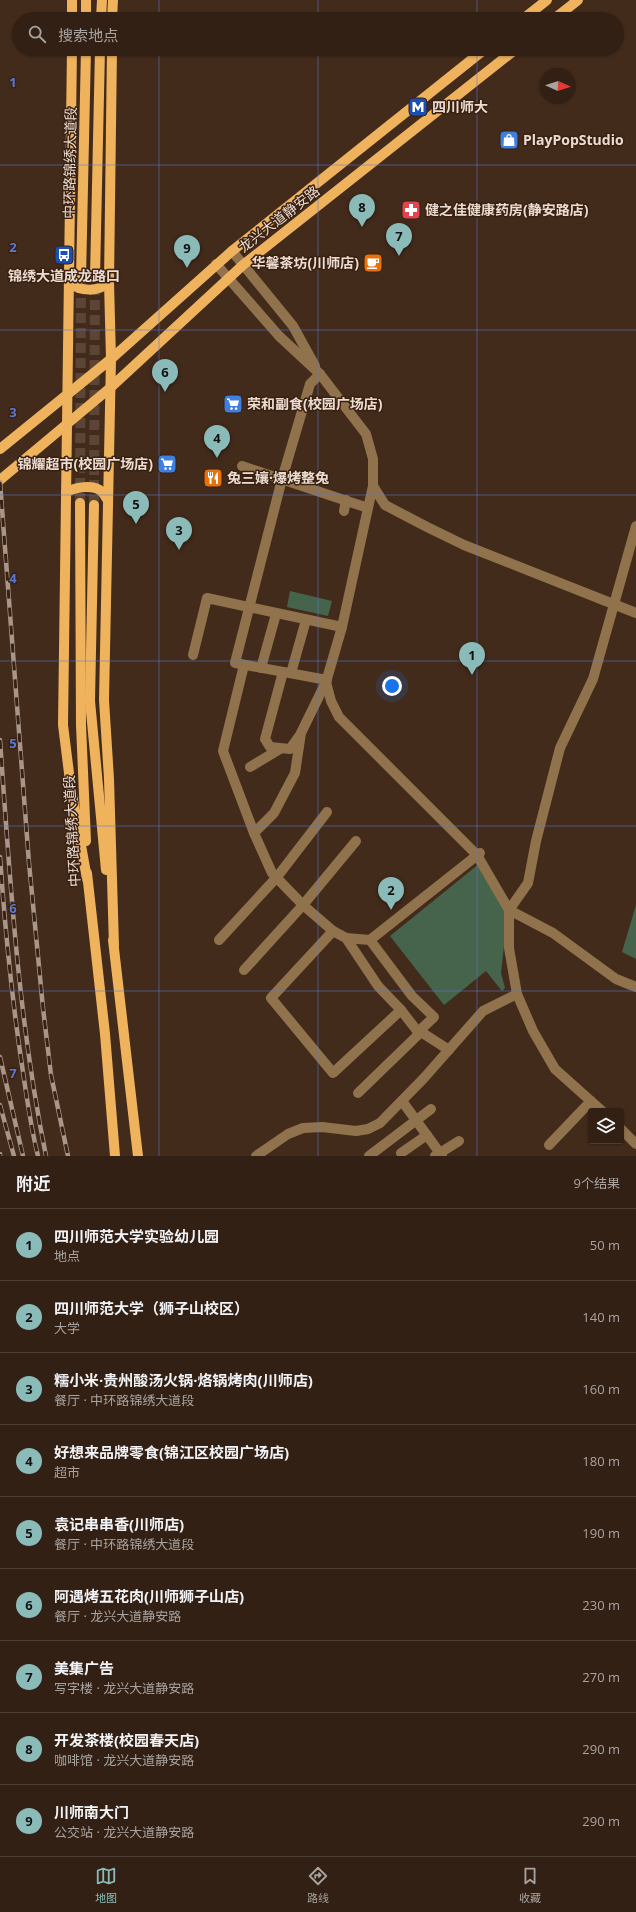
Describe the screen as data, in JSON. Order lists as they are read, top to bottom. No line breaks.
{"streets":{"main road":["中环路锦绣大道段","龙兴大道静安路"]},"places":{"metro station":["四川师大"],"shop":["PlayPopStudio"],"pharmacy":["健之佳健康药房(静安路店)"],"bus stop":["锦绣大道成龙路口"],"cafe":["华馨茶坊(川师店)"],"supermarket":["荣和副食(校园广场店)","锦耀超市(校园广场店)"],"restaurant":["兔三孃·爆烤整兔"]},"north":"right","page":{"search":"搜索地点","pins":["8","7","9","6","4","5","3","1","2"],"heading":["附近","9个结果"],"list":[{"mark":"1","name":"四川师范大学实验幼儿园","note":"地点","value":"50 m"},{"mark":"2","name":"四川师范大学（狮子山校区）","note":"大学","value":"140 m"},{"mark":"3","name":"糯小米·贵州酸汤火锅·烙锅烤肉(川师店)","note":"餐厅 · 中环路锦绣大道段","value":"160 m"},{"mark":"4","name":"好想来品牌零食(锦江区校园广场店)","note":"超市","value":"180 m"},{"mark":"5","name":"袁记串串香(川师店)","note":"餐厅 · 中环路锦绣大道段","value":"190 m"},{"mark":"6","name":"阿遇烤五花肉(川师狮子山店)","note":"餐厅 · 龙兴大道静安路","value":"230 m"},{"mark":"7","name":"美集广告","note":"写字楼 · 龙兴大道静安路","value":"270 m"},{"mark":"8","name":"开发茶楼(校园春天店)","note":"咖啡馆 · 龙兴大道静安路","value":"290 m"},{"mark":"9","name":"川师南大门","note":"公交站 · 龙兴大道静安路","value":"290 m"}],"nav":["地图","路线","收藏"]},"grid":{"rows":["1","2","3","4","5","6","7"]}}
